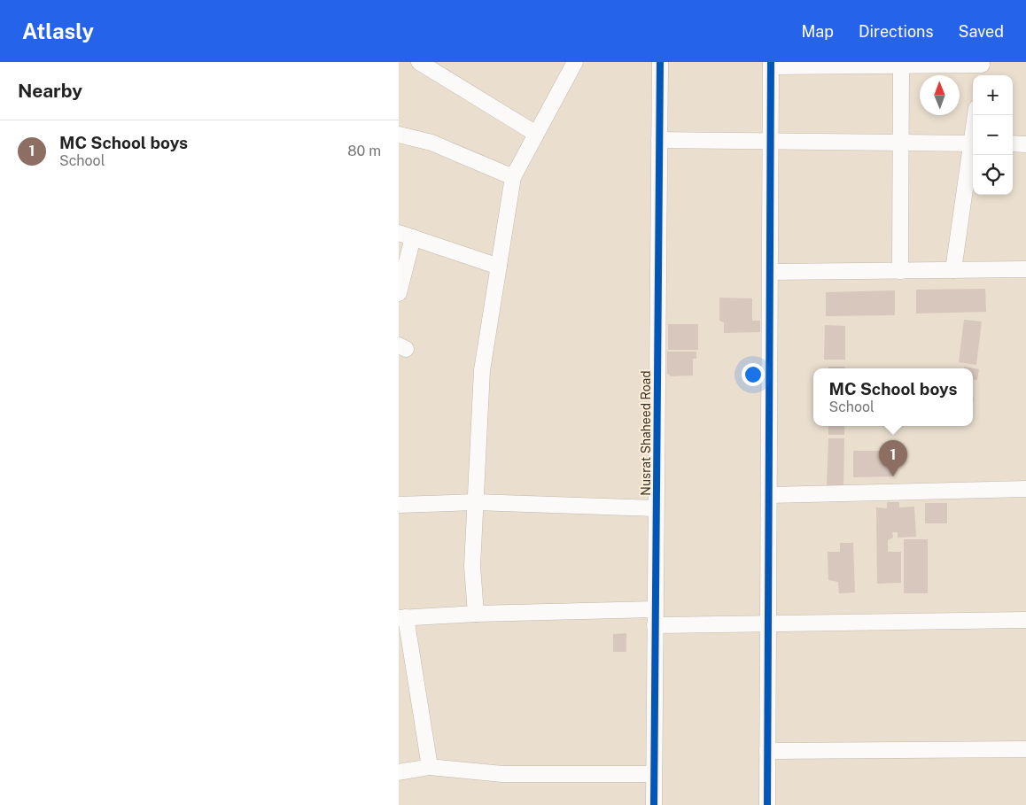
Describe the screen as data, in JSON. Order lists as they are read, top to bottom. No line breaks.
{"streets":{"street":["Nusrat Shaheed Road"]},"north":"top","page":{"header":"Atlasly","nav":["Map","Directions","Saved"],"heading":"Nearby","map_buttons":["+","−"],"list":[{"mark":"1","name":"MC School boys","note":"School","value":"80 m"}],"popup":["MC School boys","School"],"pins":"1"}}
